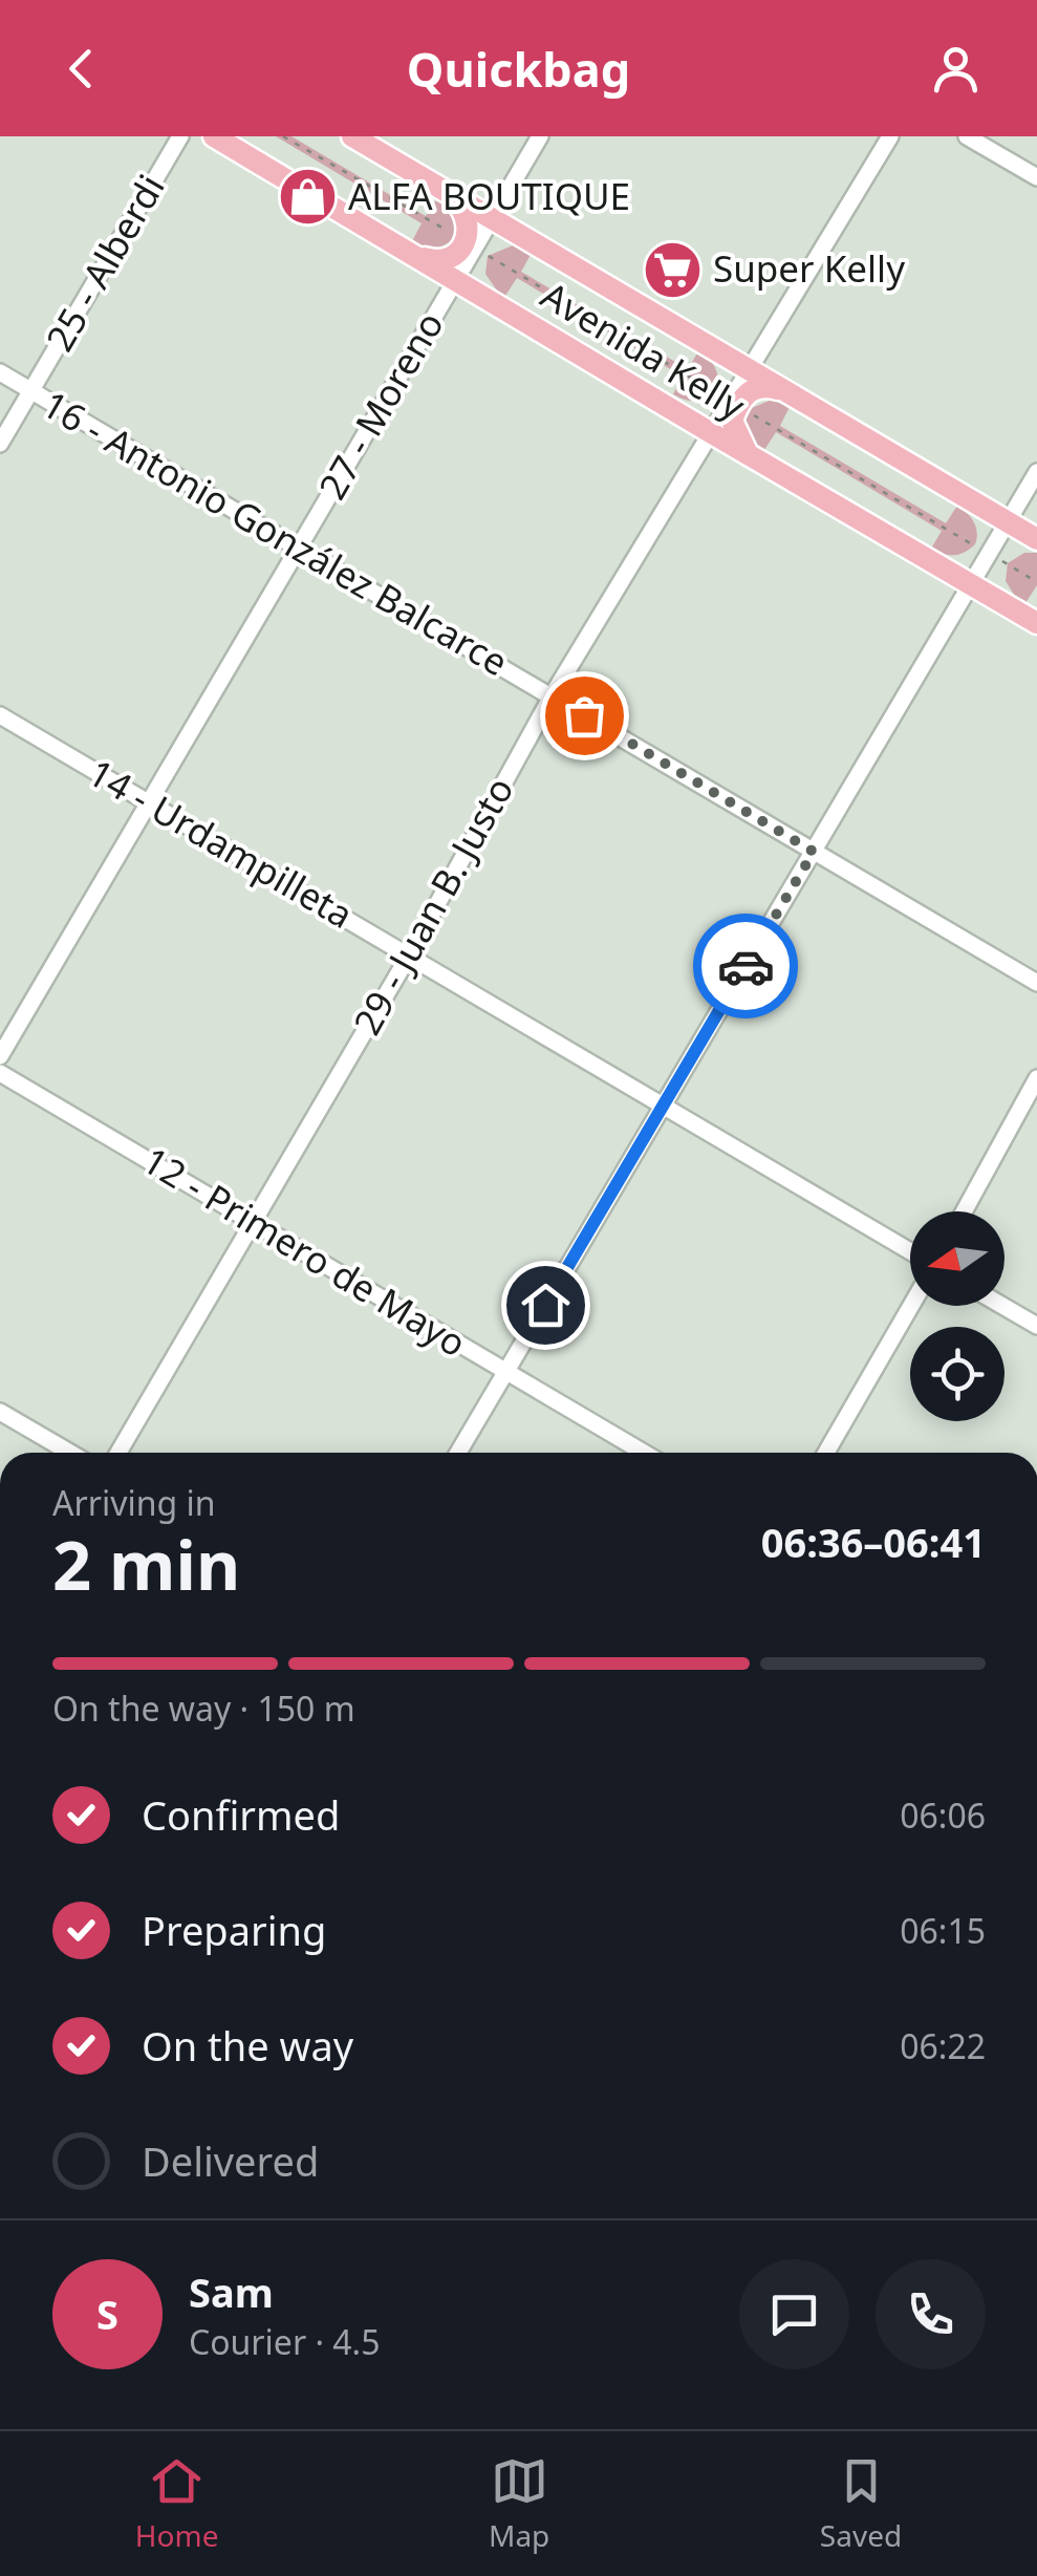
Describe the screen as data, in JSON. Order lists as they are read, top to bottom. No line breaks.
{"streets":{"main road":["Avenida Kelly"],"street":["25 - Alberdi","27 - Moreno","16 - Antonio González Balcarce","14 - Urdampilleta","29 - Juan B. Justo","12 - Primero de Mayo"]},"crossings":[["25 - Alberdi","16 - Antonio González Balcarce"],["Avenida Kelly","27 - Moreno"],["Avenida Kelly","29 - Juan B. Justo"],["27 - Moreno","16 - Antonio González Balcarce"],["27 - Moreno","14 - Urdampilleta"],["16 - Antonio González Balcarce","29 - Juan B. Justo"],["14 - Urdampilleta","29 - Juan B. Justo"],["29 - Juan B. Justo","12 - Primero de Mayo"]],"places":{"shop":["ALFA BOUTIQUE"],"supermarket":["Super Kelly"]},"north":"left","page":{"header":"Quickbag","heading":["2 min","Arriving in","06:36–06:41"],"panel":["Sam","Courier · 4.5"],"bar":"On the way · 150 m","list":[["Confirmed","06:06"],["Preparing","06:15"],["On the way","06:22"],"Delivered"],"round":"S","tabs":["Home","Map","Saved"]}}
